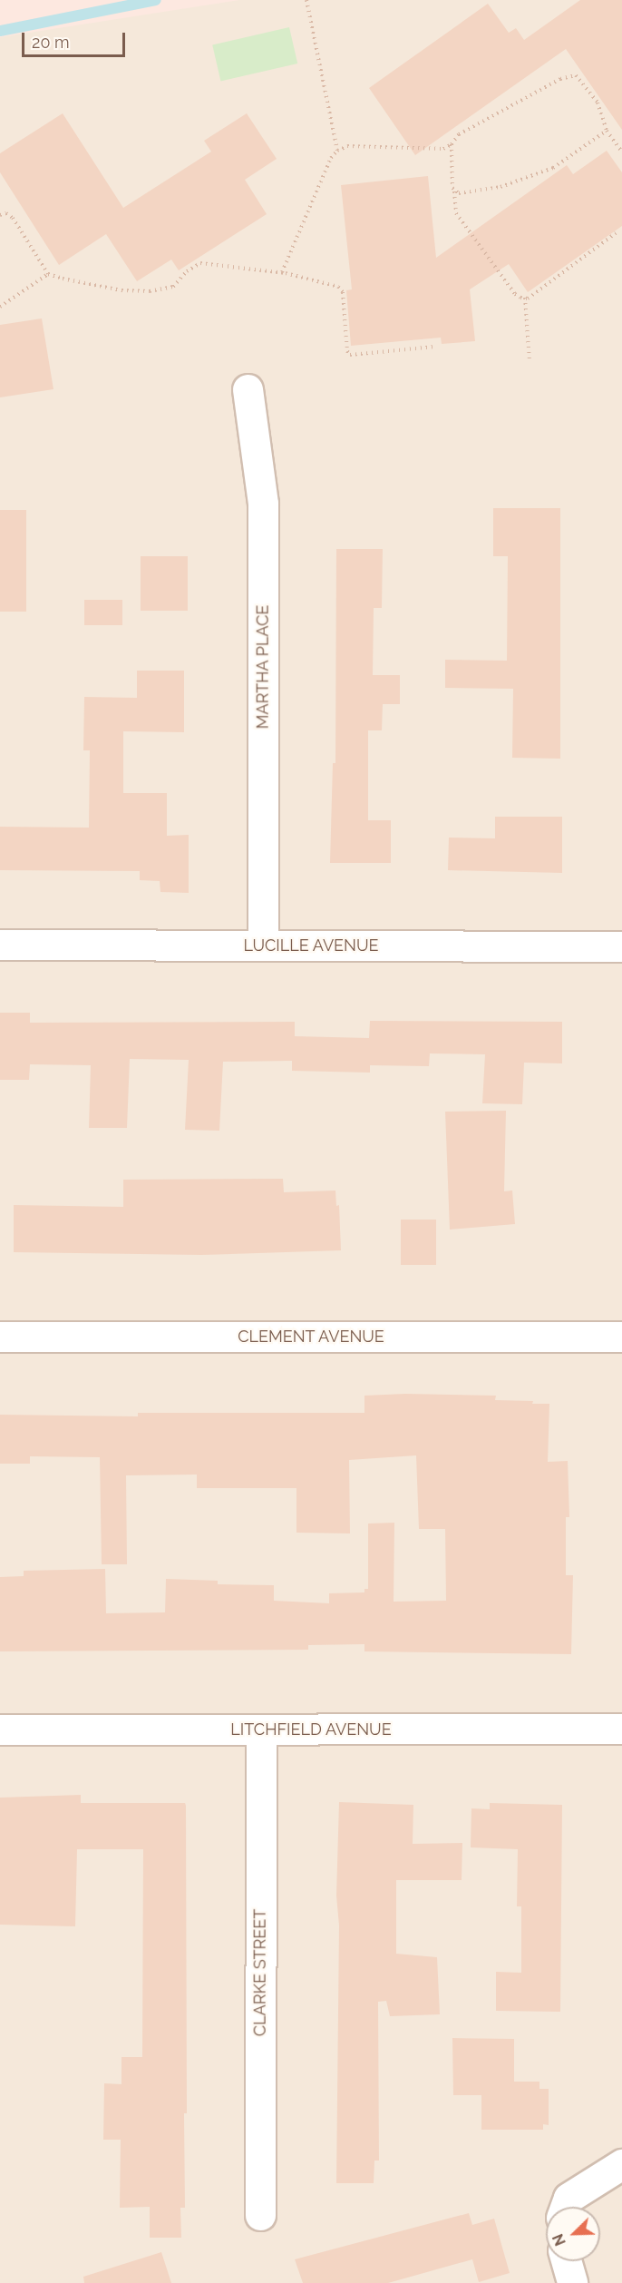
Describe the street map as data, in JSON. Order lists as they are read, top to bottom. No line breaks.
{"streets":{"street":["MARTHA PLACE","LUCILLE AVENUE","CLEMENT AVENUE","LITCHFIELD AVENUE","CLARKE STREET"]},"crossings":[["MARTHA PLACE","LUCILLE AVENUE"],["LITCHFIELD AVENUE","CLARKE STREET"]],"scale_bar":"20 m","north":"bottom left"}
